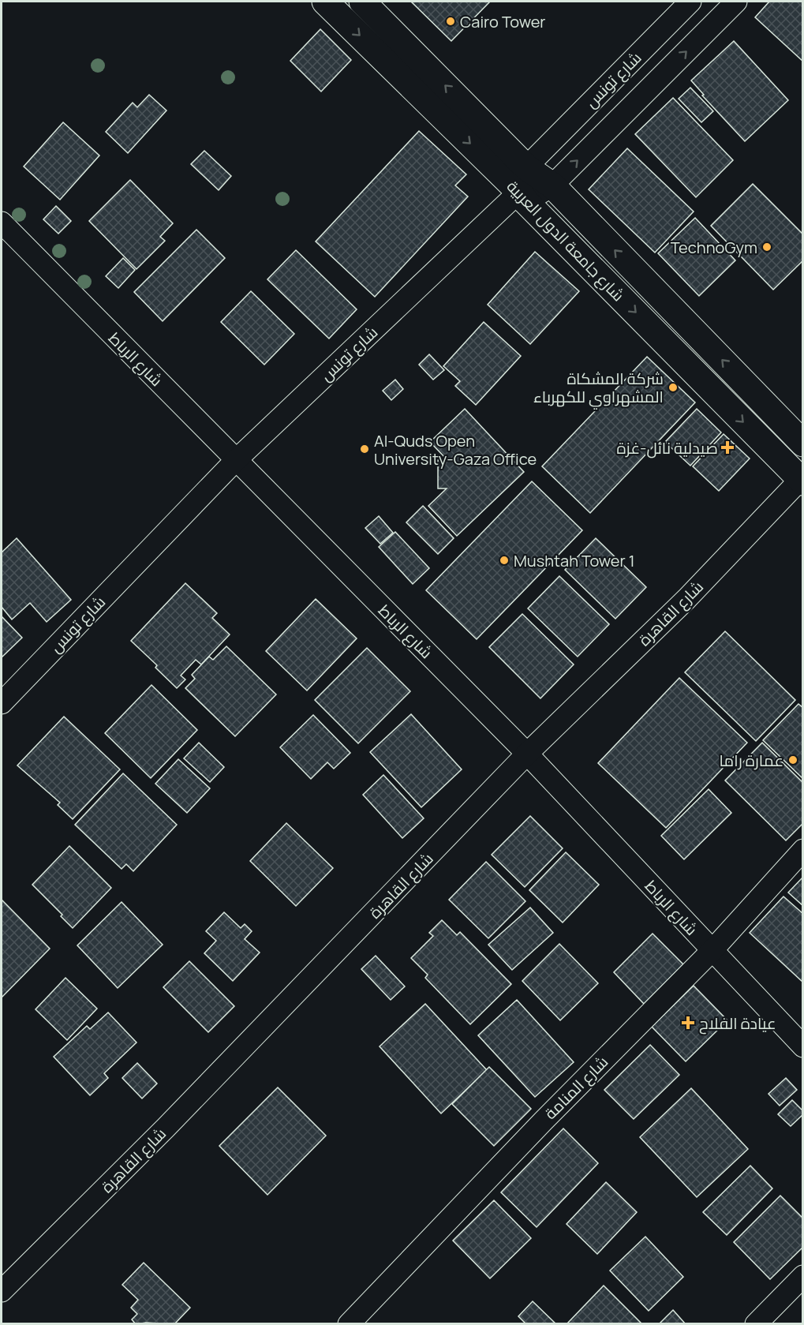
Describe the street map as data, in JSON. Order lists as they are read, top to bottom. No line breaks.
{"streets":{"main road":["شارع جامعة الدول العربية"],"street":["شارع تونس","شارع الرباط","شارع القاهرة","شارع المنامة"]},"crossings":[["شارع تونس","شارع جامعة الدول العربية"],["شارع تونس","شارع الرباط"],["شارع جامعة الدول العربية","شارع القاهرة"],["شارع الرباط","شارع القاهرة"],["شارع الرباط","شارع المنامة"]],"places":{"other":["Cairo Tower","TechnoGym","شركة المشكاة المشهراوي للكهرباء","Al-Quds Open University-Gaza Office","Mushtah Tower 1","عمارة راما"],"health":["صيدلية نائل-غزة","عيادة الفلاح"]}}
